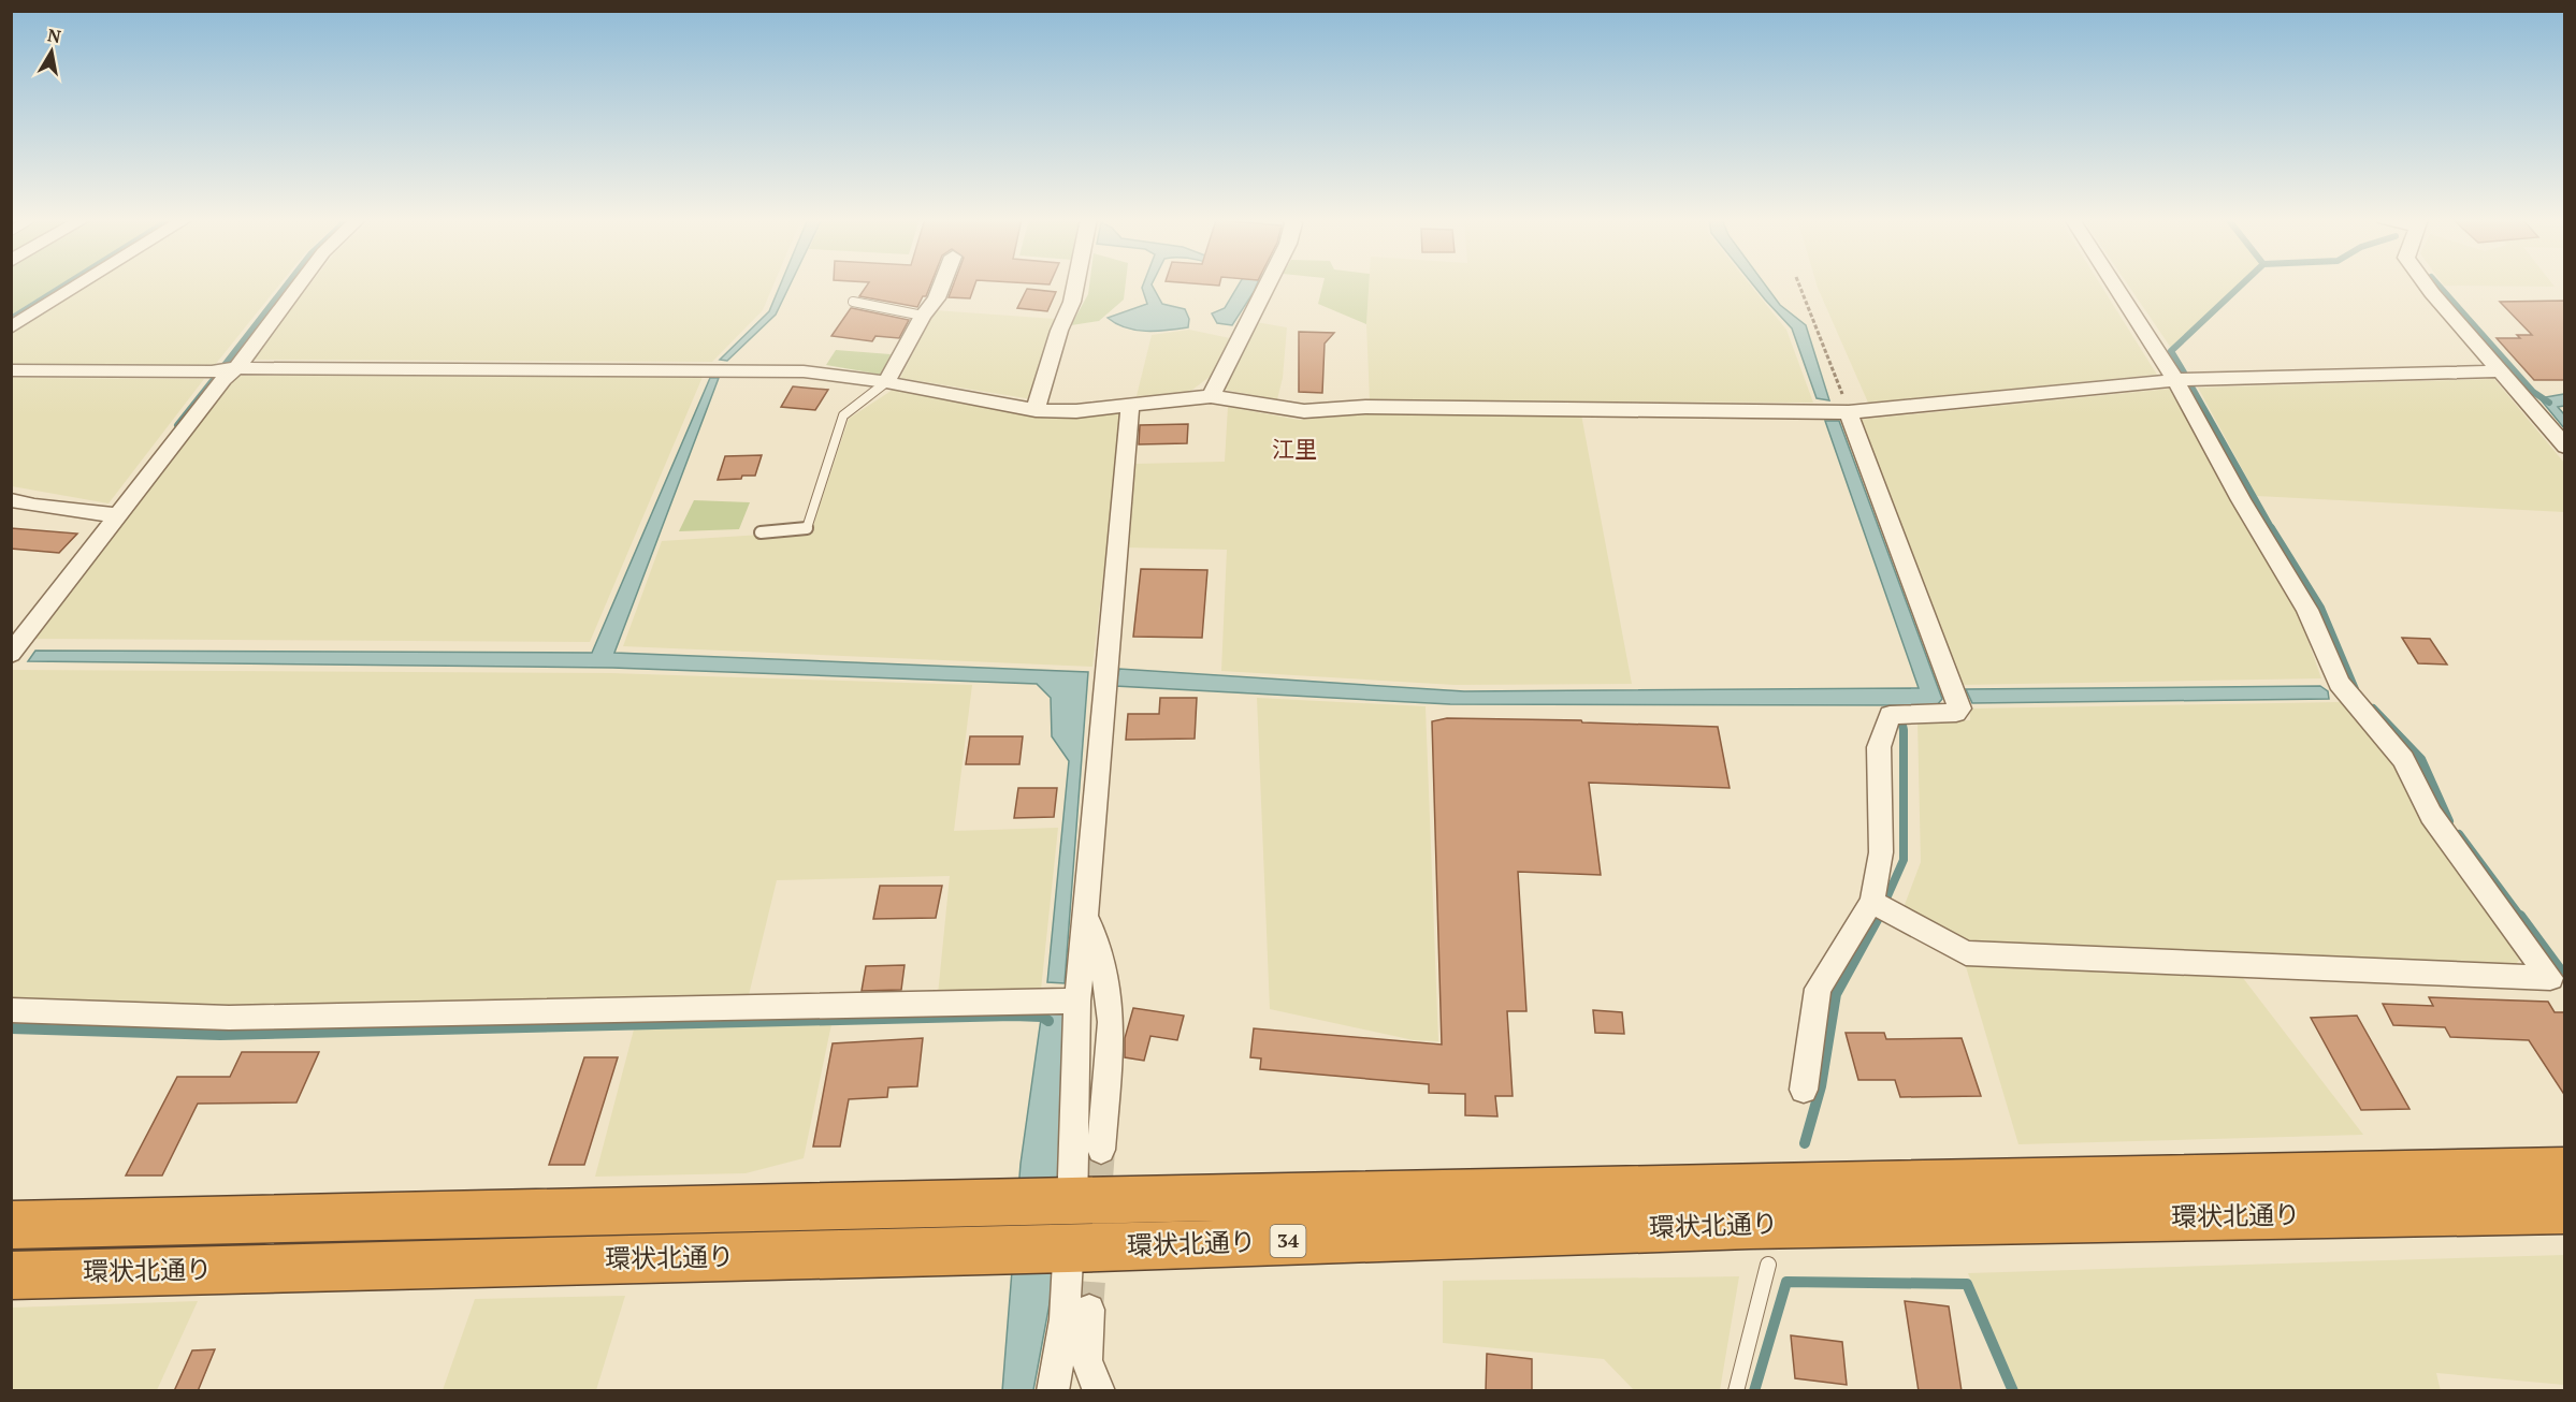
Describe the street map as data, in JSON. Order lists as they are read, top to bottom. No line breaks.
{"streets":{"highway":["環状北通り","34"]},"districts":["江里"],"north":"top"}
